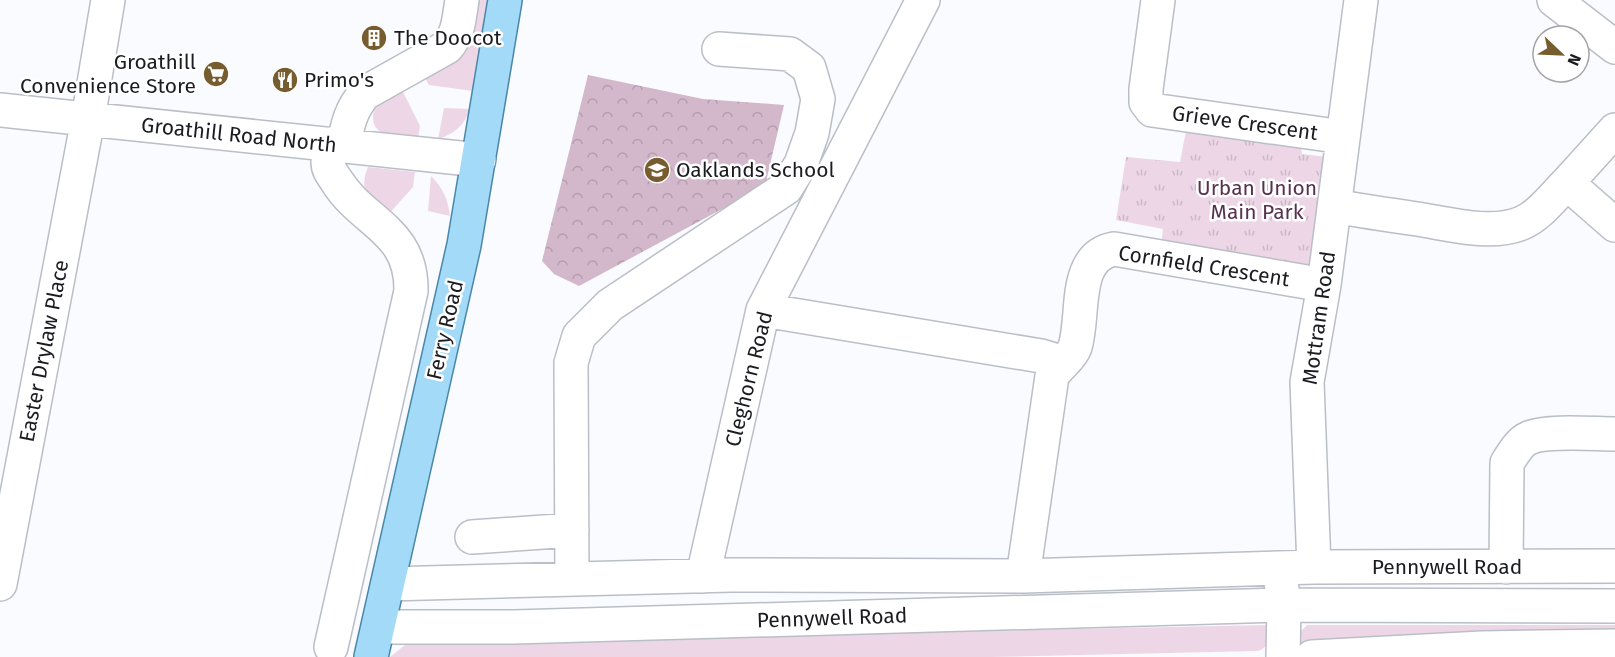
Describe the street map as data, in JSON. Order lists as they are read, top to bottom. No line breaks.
{"streets":{"main road":["Ferry Road"],"street":["Grieve Crescent","Groathill Road North","Cornfield Crescent","Mottram Road","Easter Drylaw Place","Cleghorn Road","Pennywell Road"]},"crossings":[["Grieve Crescent","Mottram Road"],["Groathill Road North","Ferry Road"],["Groathill Road North","Easter Drylaw Place"],["Cornfield Crescent","Mottram Road"],["Cornfield Crescent","Pennywell Road"],["Mottram Road","Pennywell Road"],["Ferry Road","Pennywell Road"],["Cleghorn Road","Pennywell Road"]],"parks":["Urban Union Main Park"],"places":{"building":["The Doocot"],"supermarket":["Groathill Convenience Store"],"restaurant":["Primo's"],"school or university":["Oaklands School"]},"north":"bottom right"}
